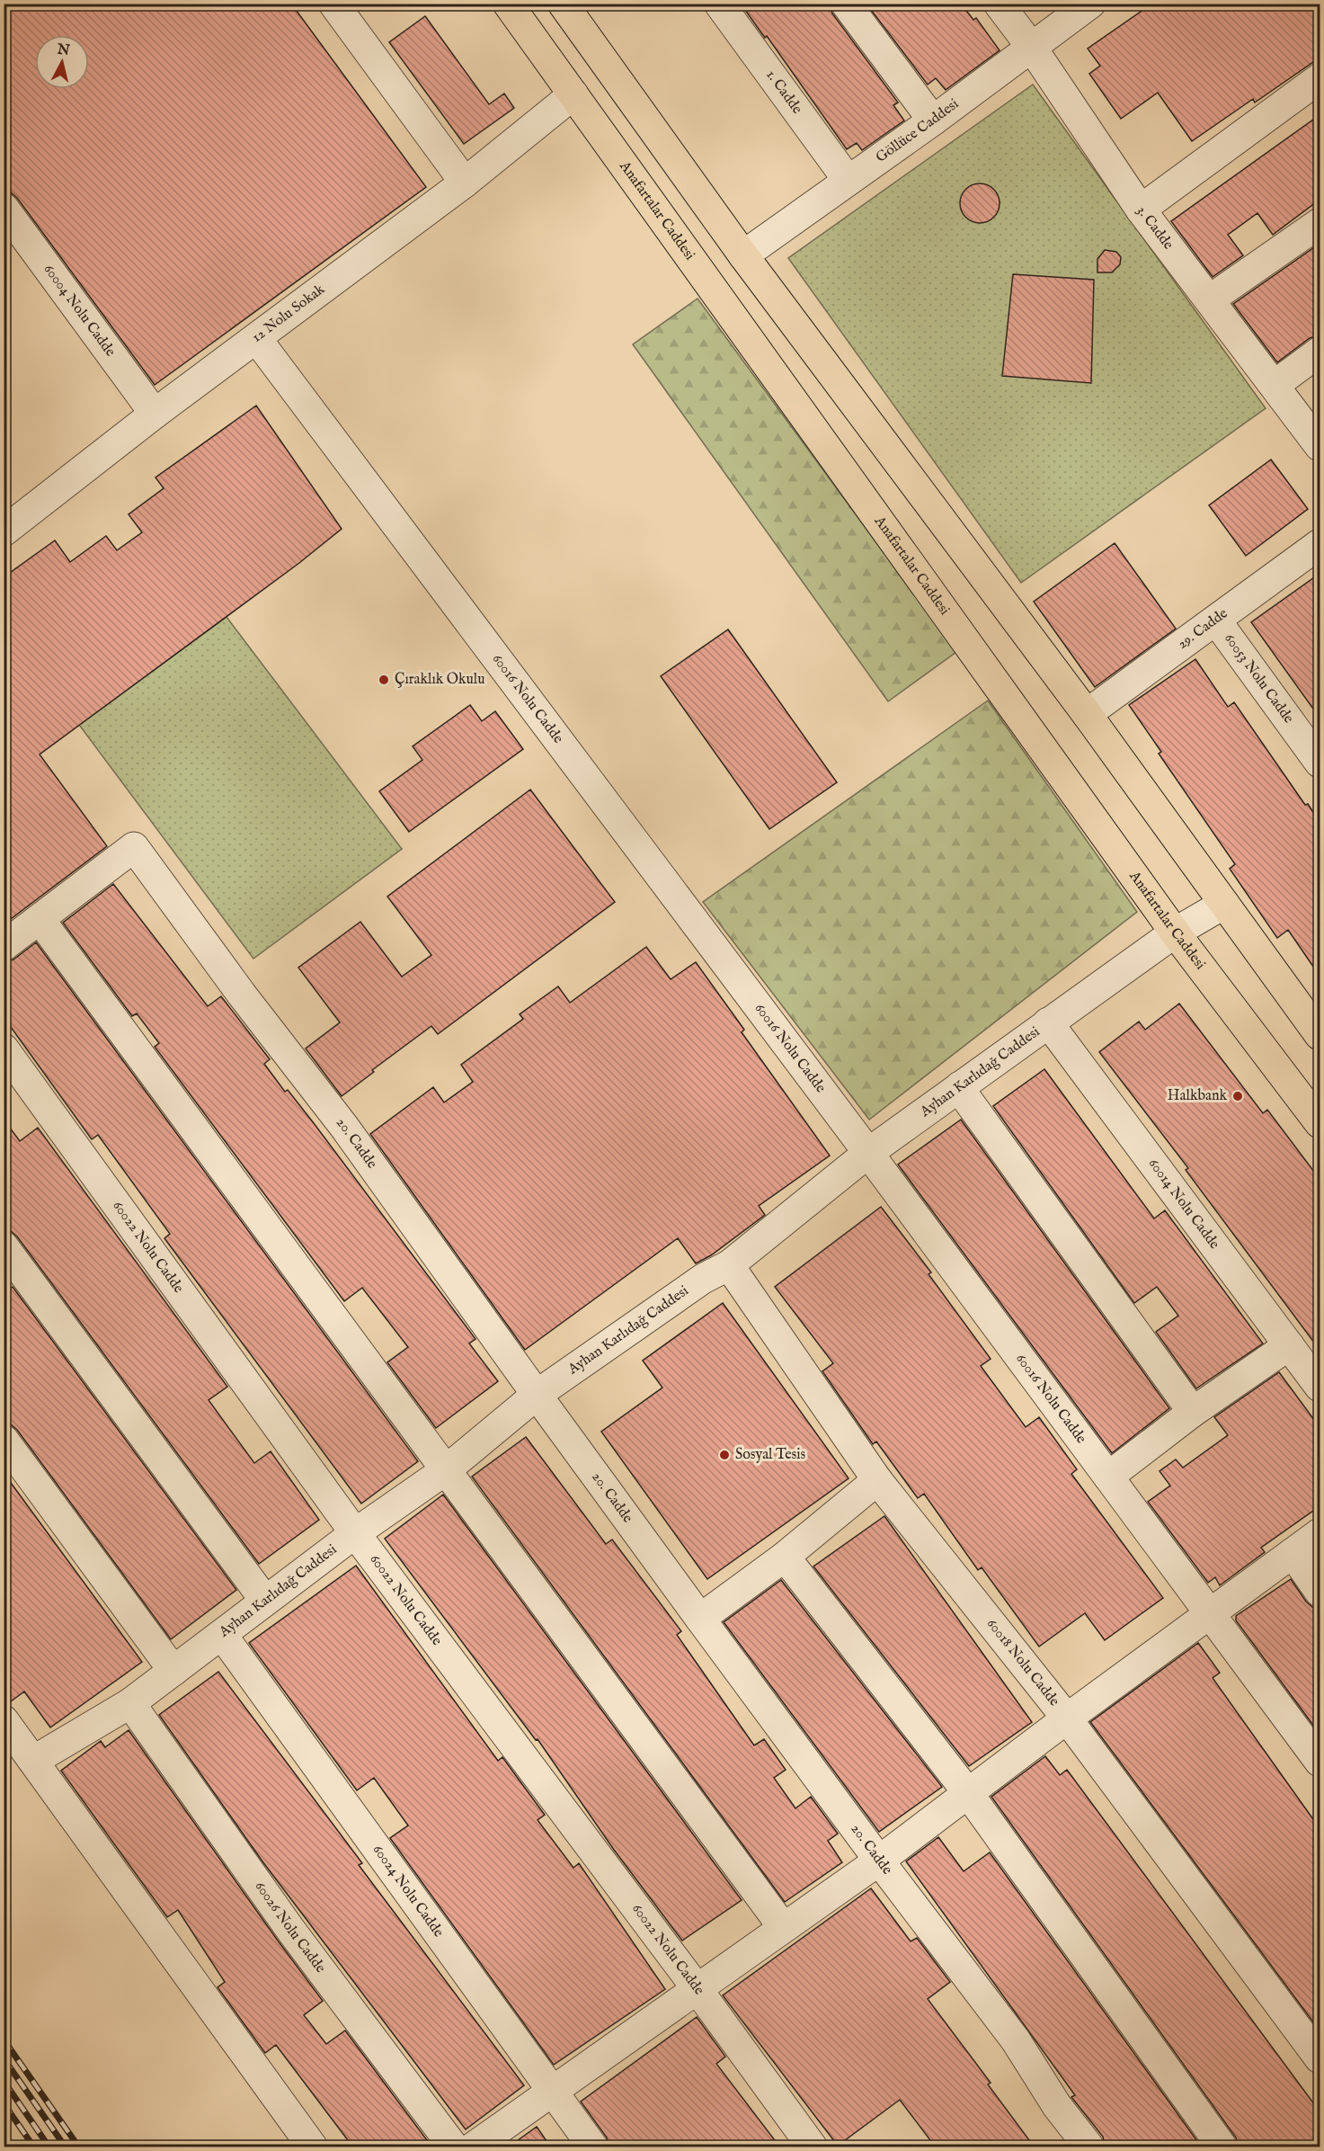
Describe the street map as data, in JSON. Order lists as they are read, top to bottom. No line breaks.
{"streets":{"main road":["Anafartalar Caddesi"],"street":["1. Cadde","Göllüce Caddesi","3. Cadde","60004 Nolu Cadde","12 Nolu Sokak","29. Cadde","60053 Nolu Cadde","60016 Nolu Cadde","Ayhan Karlıdağ Caddesi","20. Cadde","60014 Nolu Cadde","60022 Nolu Cadde","60018 Nolu Cadde","60024 Nolu Cadde","60026 Nolu Cadde"]},"crossings":[["1. Cadde","Göllüce Caddesi"],["Göllüce Caddesi","3. Cadde"],["Anafartalar Caddesi","12 Nolu Sokak"],["Anafartalar Caddesi","Ayhan Karlıdağ Caddesi"],["60004 Nolu Cadde","12 Nolu Sokak"],["12 Nolu Sokak","60016 Nolu Cadde"],["29. Cadde","60053 Nolu Cadde"],["60016 Nolu Cadde","Ayhan Karlıdağ Caddesi"],["Ayhan Karlıdağ Caddesi","20. Cadde"],["Ayhan Karlıdağ Caddesi","60014 Nolu Cadde"],["Ayhan Karlıdağ Caddesi","60022 Nolu Cadde"],["Ayhan Karlıdağ Caddesi","60018 Nolu Cadde"],["Ayhan Karlıdağ Caddesi","60024 Nolu Cadde"],["Ayhan Karlıdağ Caddesi","60026 Nolu Cadde"]],"places":["Çıraklık Okulu","Halkbank","Sosyal Tesis"],"north":"top"}
